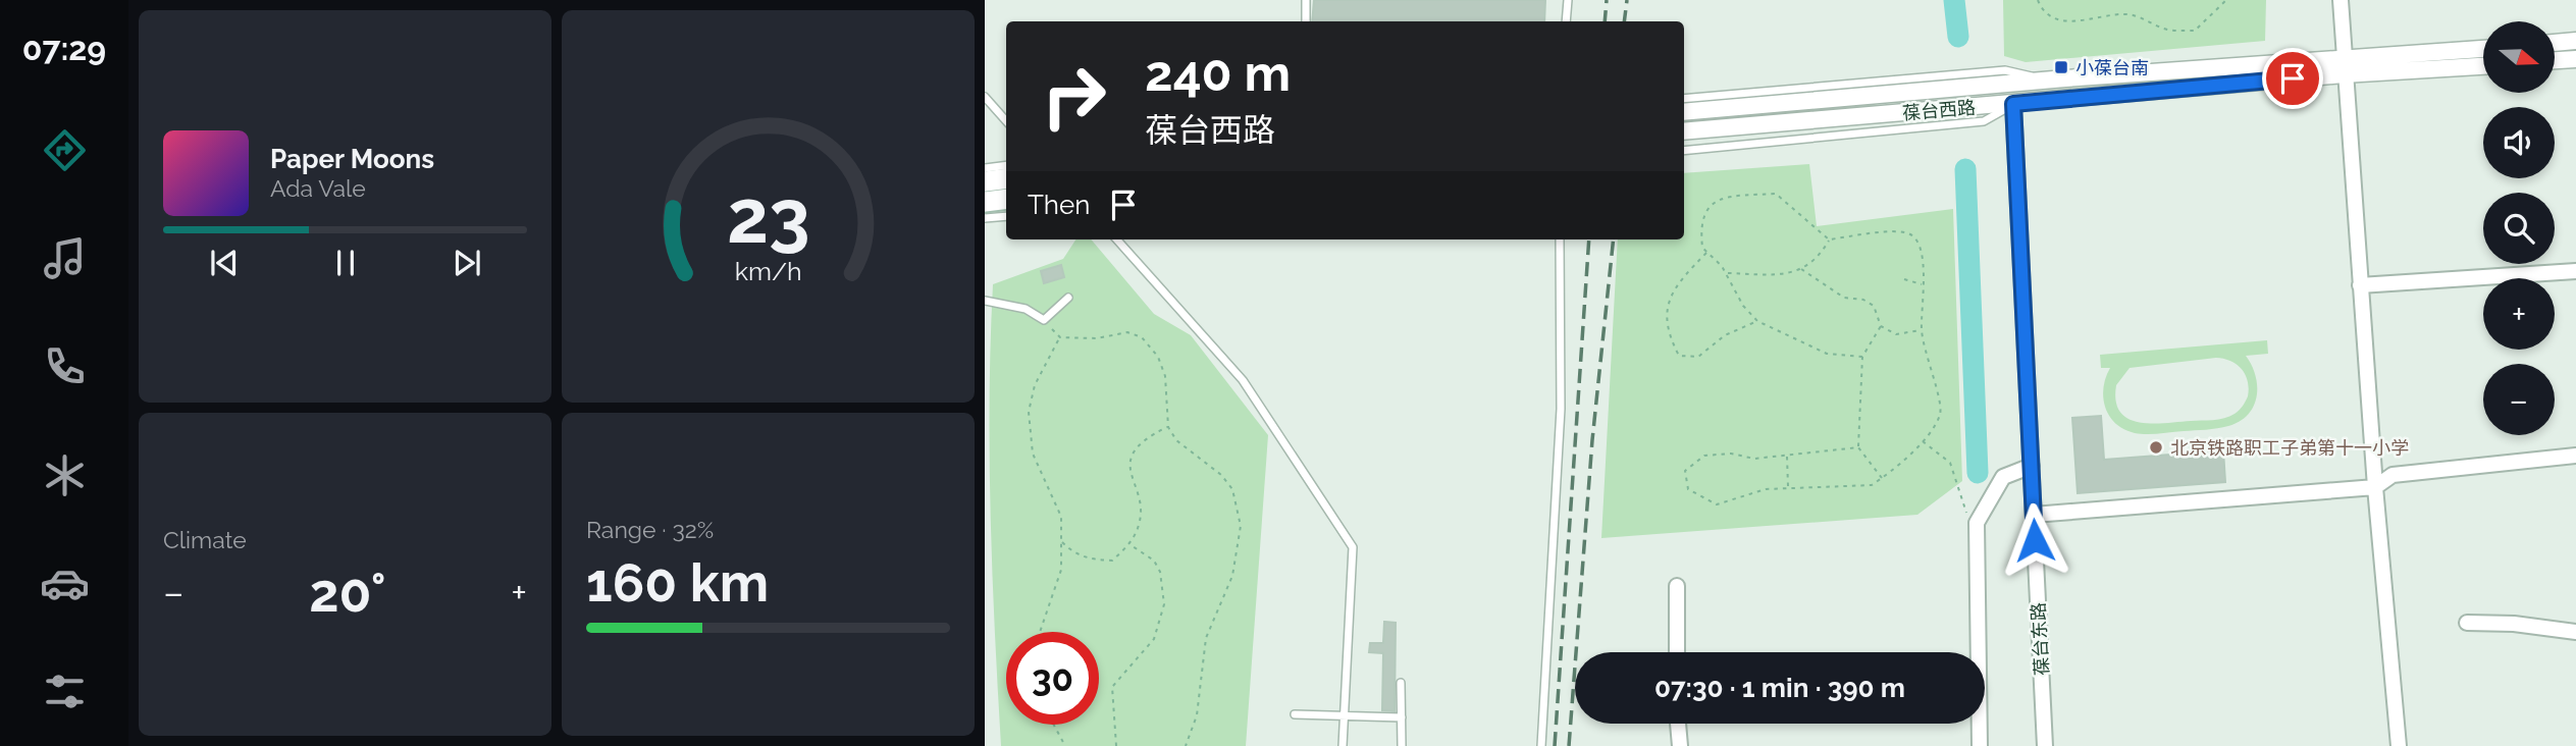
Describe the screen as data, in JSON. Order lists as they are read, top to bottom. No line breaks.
{"streets":{"street":["葆台西路","葆台东路"]},"crossings":[["葆台西路","葆台东路"]],"places":{"transit":["小葆台南"],"other":["北京铁路职工子弟第十一小学"]},"north":"right","page":{"tabs":"07:29","map_buttons":["+","−"],"turn":["240 m","葆台西路"],"song":["Paper Moons","Ada Vale"],"then":"Then","tile":["Climate",["Range · 32%","160 km"]],"heat":["−","20°","+"],"limit":"30","trip":"07:30 · 1 min · 390 m","gauge":["23","km/h"]}}
